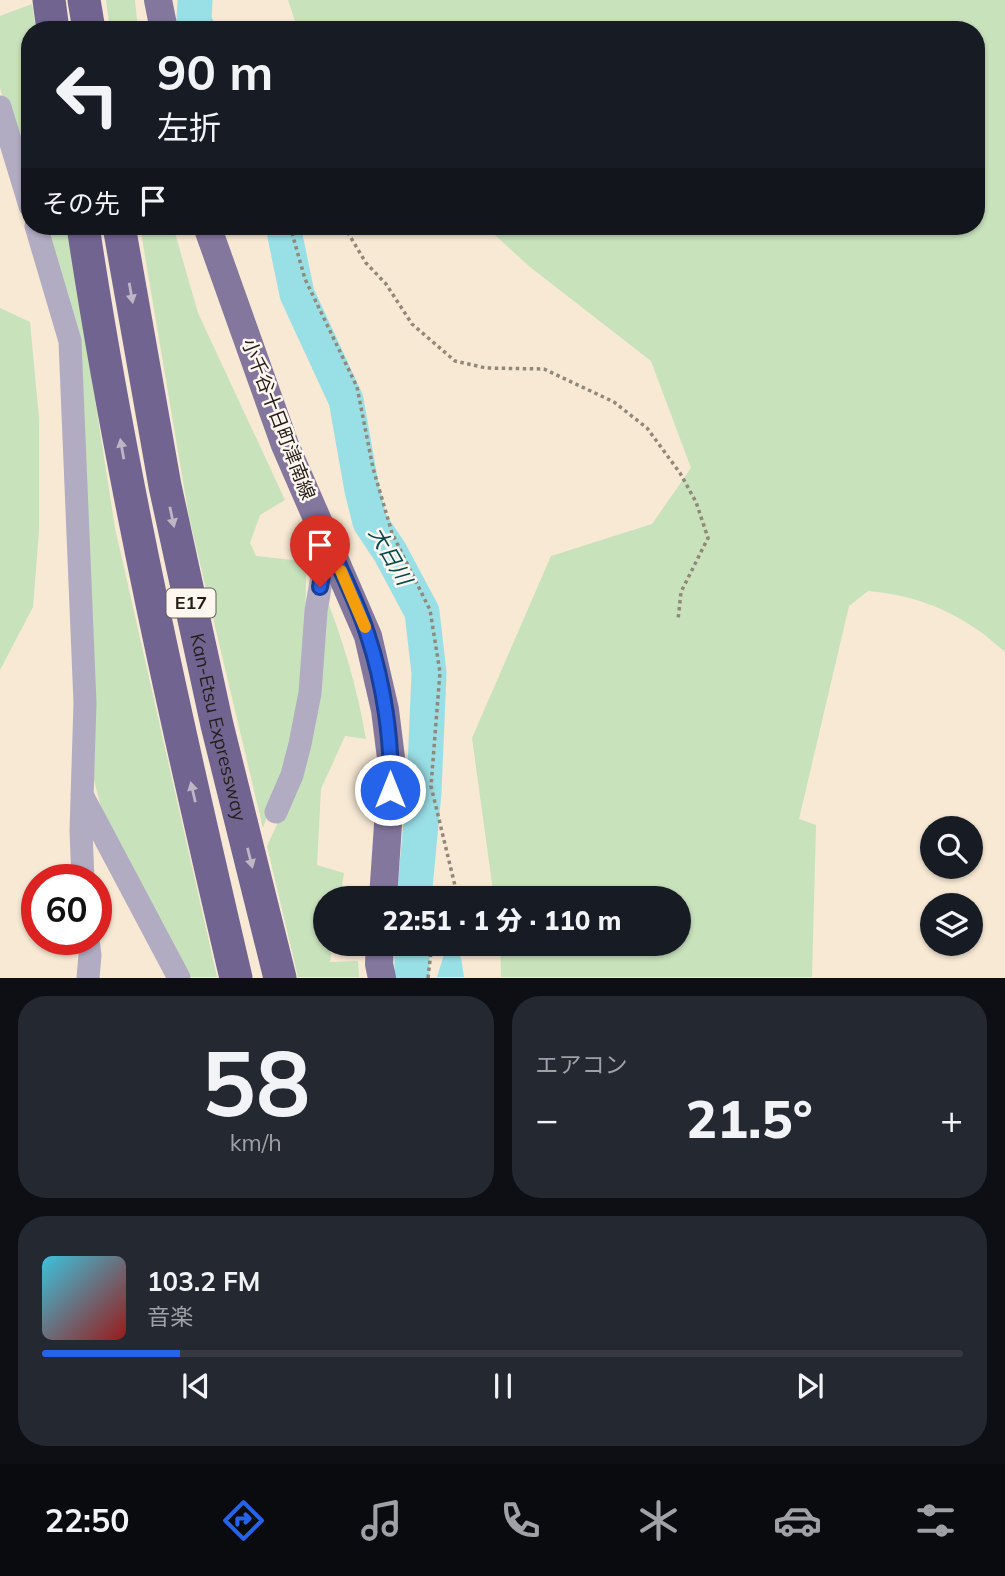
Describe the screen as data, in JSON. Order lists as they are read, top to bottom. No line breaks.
{"streets":{"highway":["E17","Kan-Etsu Expressway"],"main road":["小千谷十日町津南線"]},"water":["大日川"],"page":{"turn":["90 m","左折"],"then":"その先","limit":"60","trip":"22:51 · 1 分 · 110 m","tile":[["58","km/h"],"エアコン"],"heat":["−","21.5°","+"],"song":["103.2 FM","音楽"],"tabs":"22:50"}}
